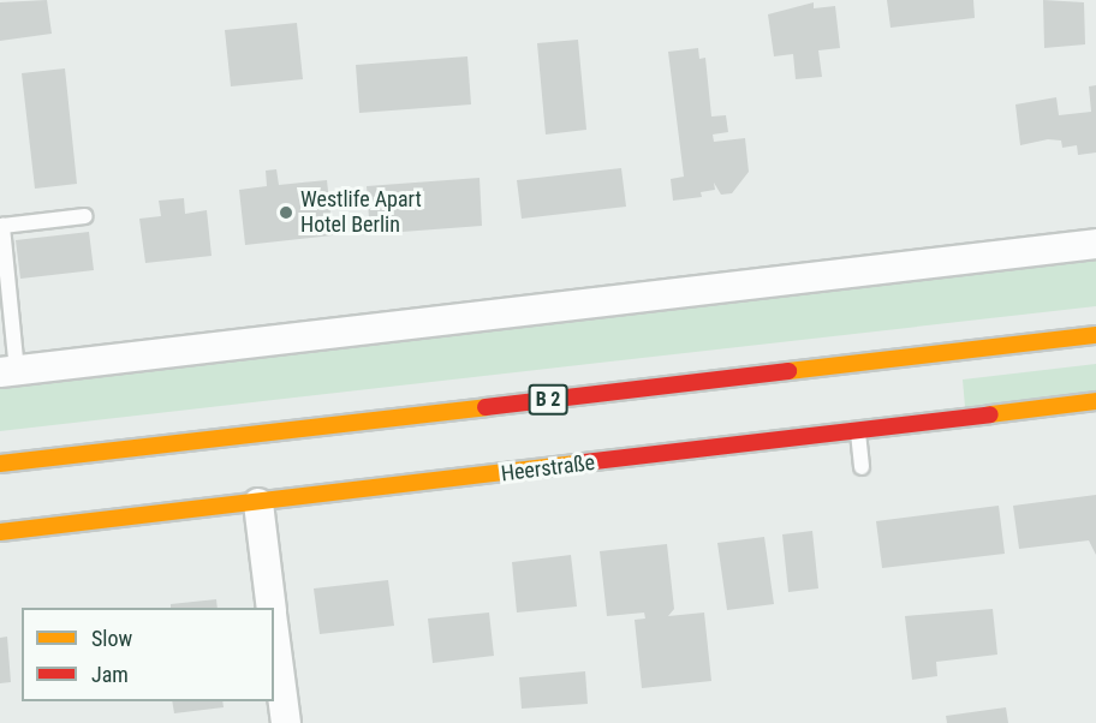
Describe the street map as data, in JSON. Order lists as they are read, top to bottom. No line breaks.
{"streets":{"street":["B 2","Heerstraße"]},"places":["Westlife Apart Hotel Berlin"],"legend":["Slow","Jam"]}
